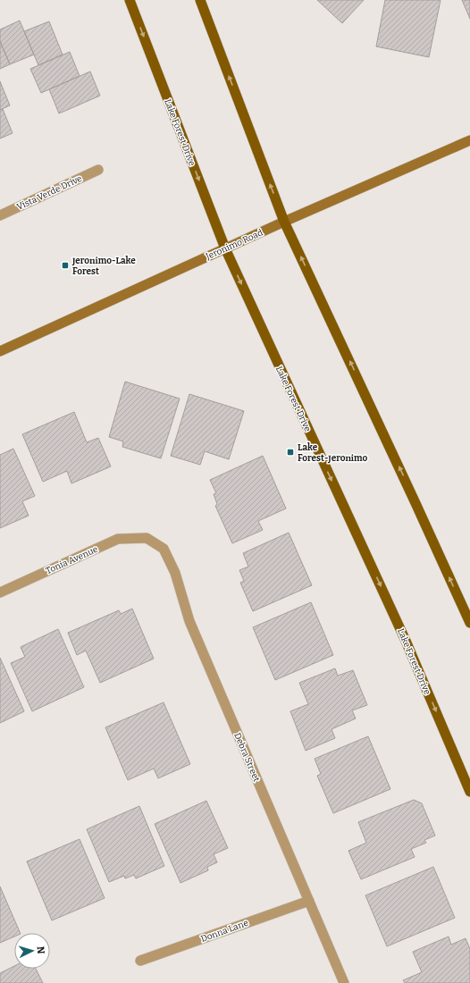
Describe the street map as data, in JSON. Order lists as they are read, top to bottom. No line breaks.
{"streets":{"main road":["Lake Forest Drive","Jeronimo Road"],"street":["Vista Verde Drive","Tonia Avenue","Debra Street","Donna Lane"]},"crossings":[["Lake Forest Drive","Jeronimo Road"],["Tonia Avenue","Debra Street"],["Debra Street","Donna Lane"]],"places":{"transit":["Jeronimo-Lake Forest","Lake Forest-Jeronimo"]},"north":"right"}
